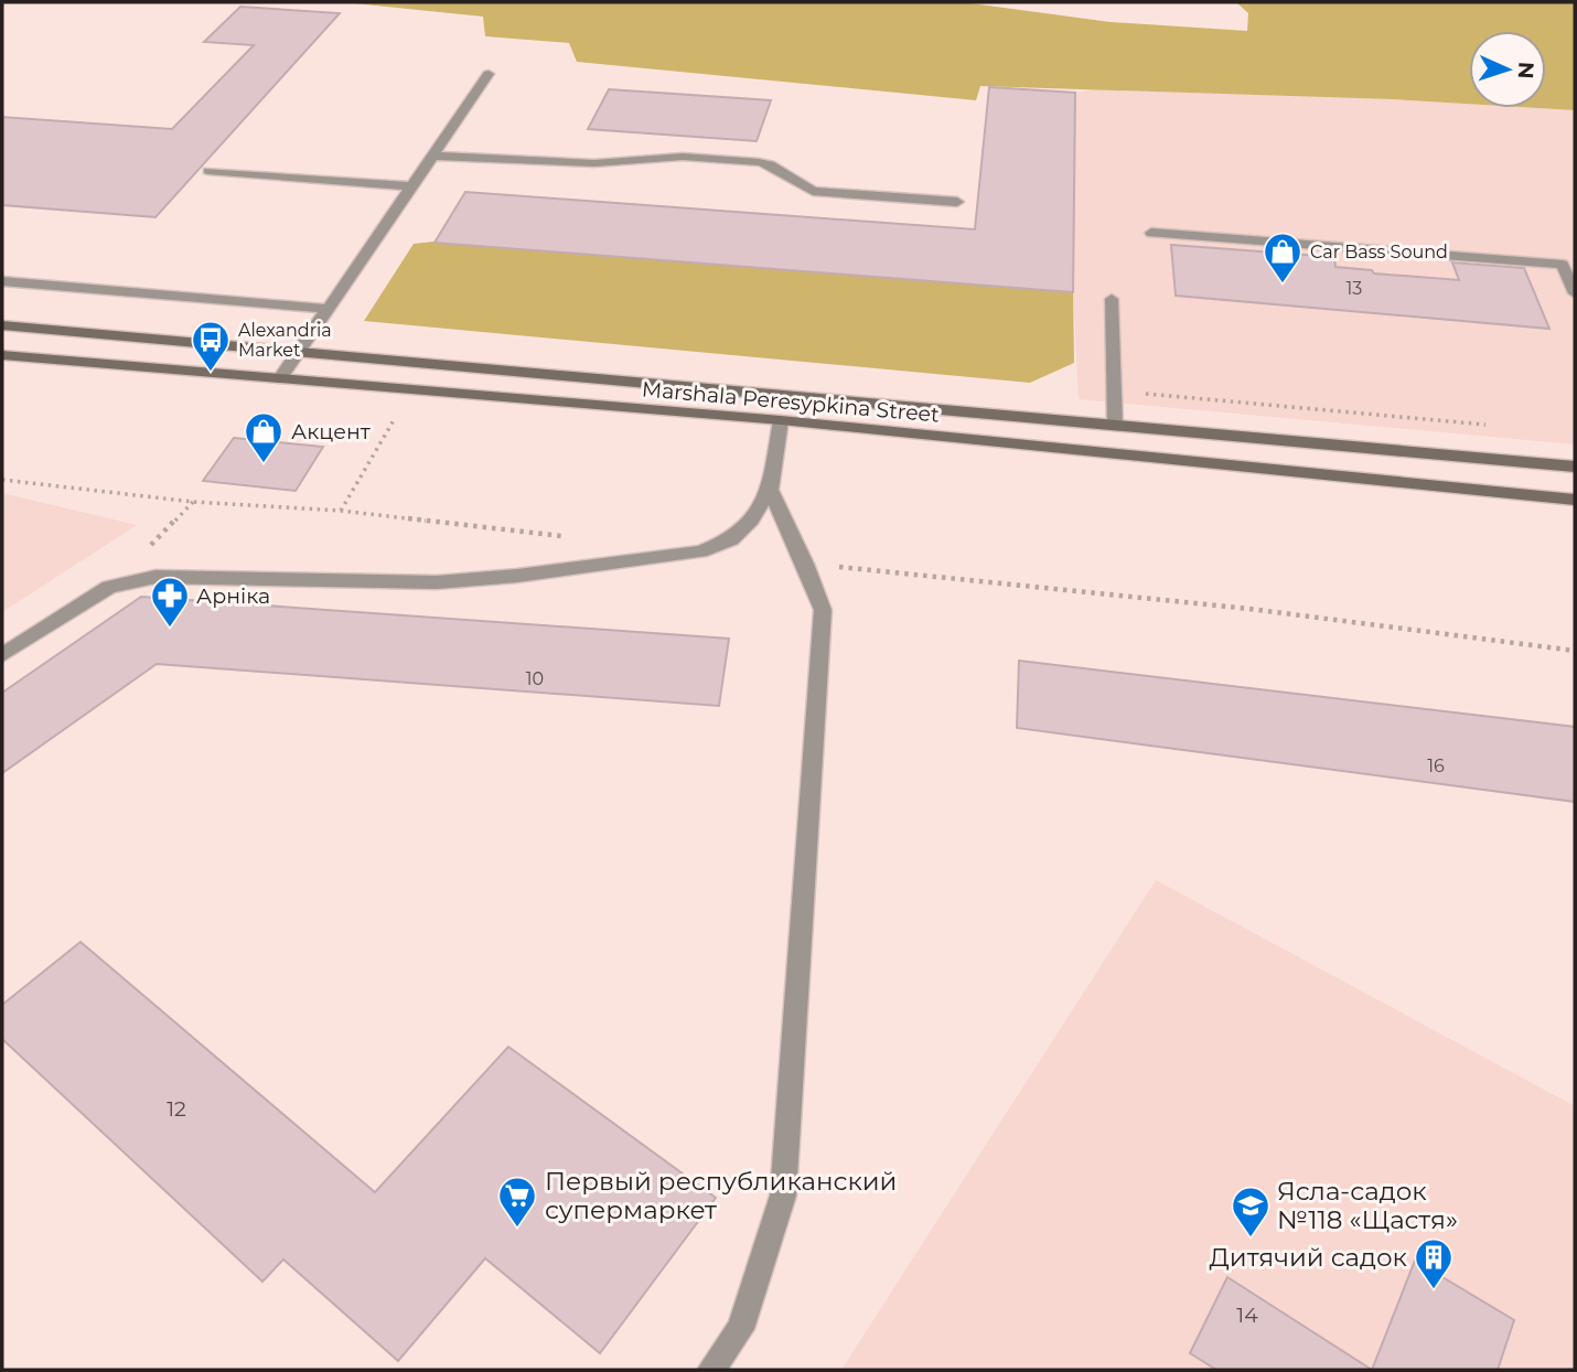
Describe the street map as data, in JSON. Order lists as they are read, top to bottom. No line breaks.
{"streets":{"main road":["Marshala Peresypkina Street"]},"places":{"shop":["Car Bass Sound","Акцент"],"bus stop":["Alexandria Market"],"pharmacy":["Арніка"],"supermarket":["Первый республиканский супермаркет"],"school or university":["Ясла-садок №118 «Щастя»"],"building":["Дитячий садок"]},"house_numbers":["13","10","16","12","14"],"north":"right"}
